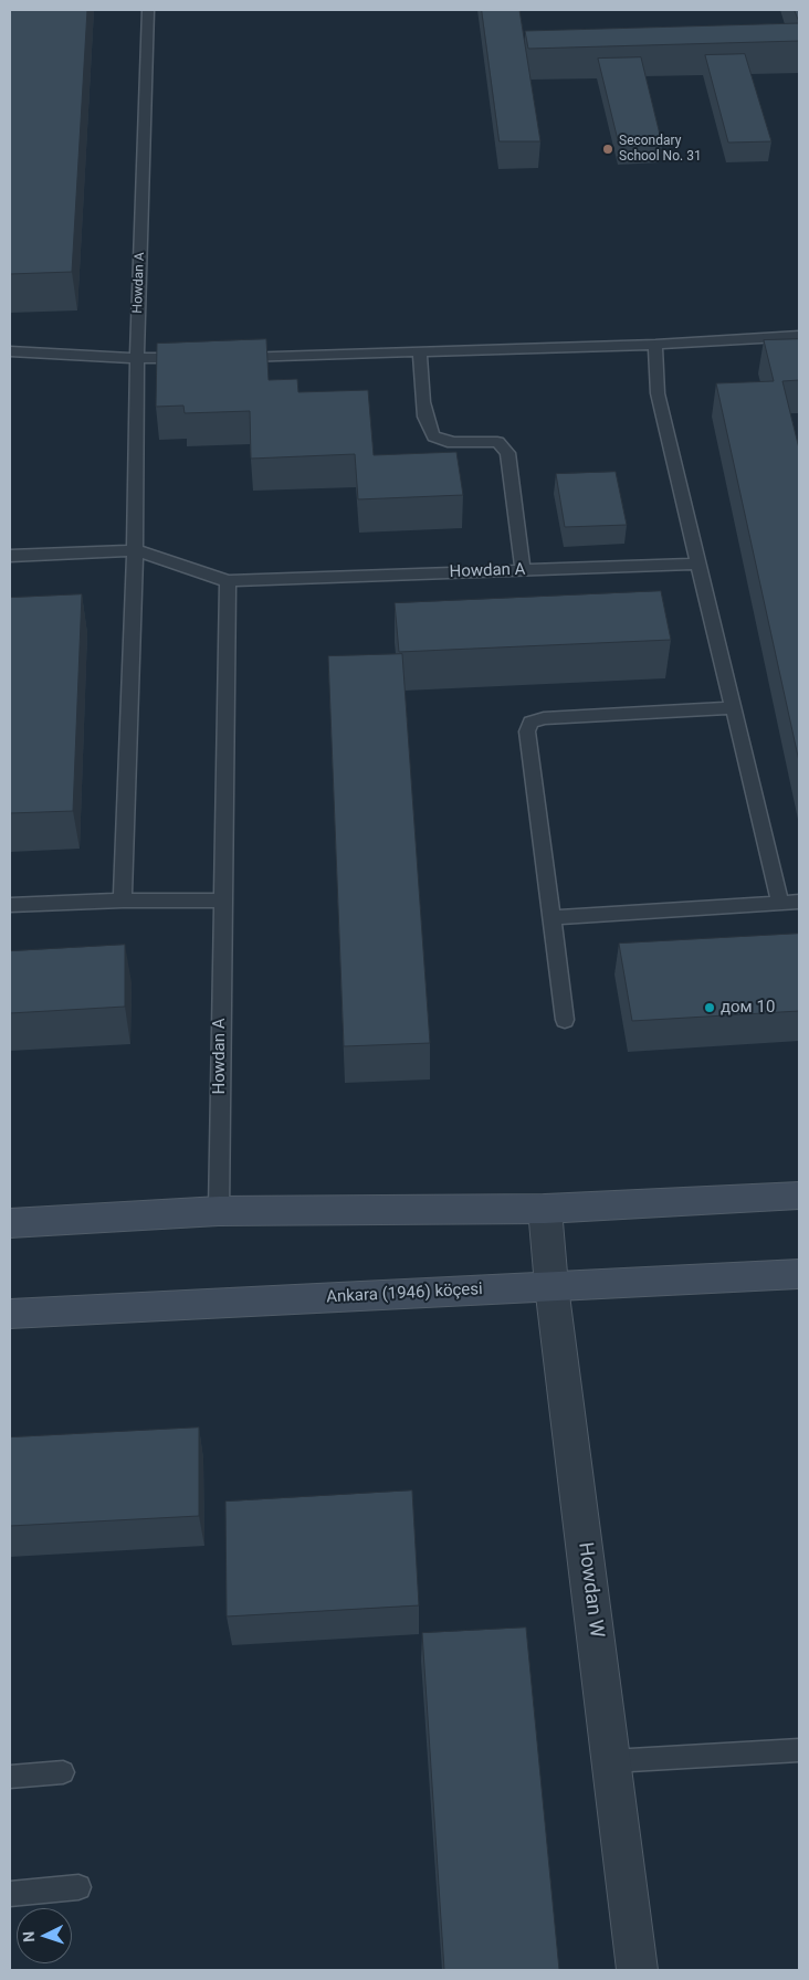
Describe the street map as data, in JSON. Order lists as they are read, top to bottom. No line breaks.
{"streets":{"main road":["Ankara (1946) köçesi"],"street":["Howdan W"],"lane":["Howdan A"]},"crossings":[["Ankara (1946) köçesi","Howdan W"]],"places":["Secondary School No. 31","дом 10"],"north":"left"}
